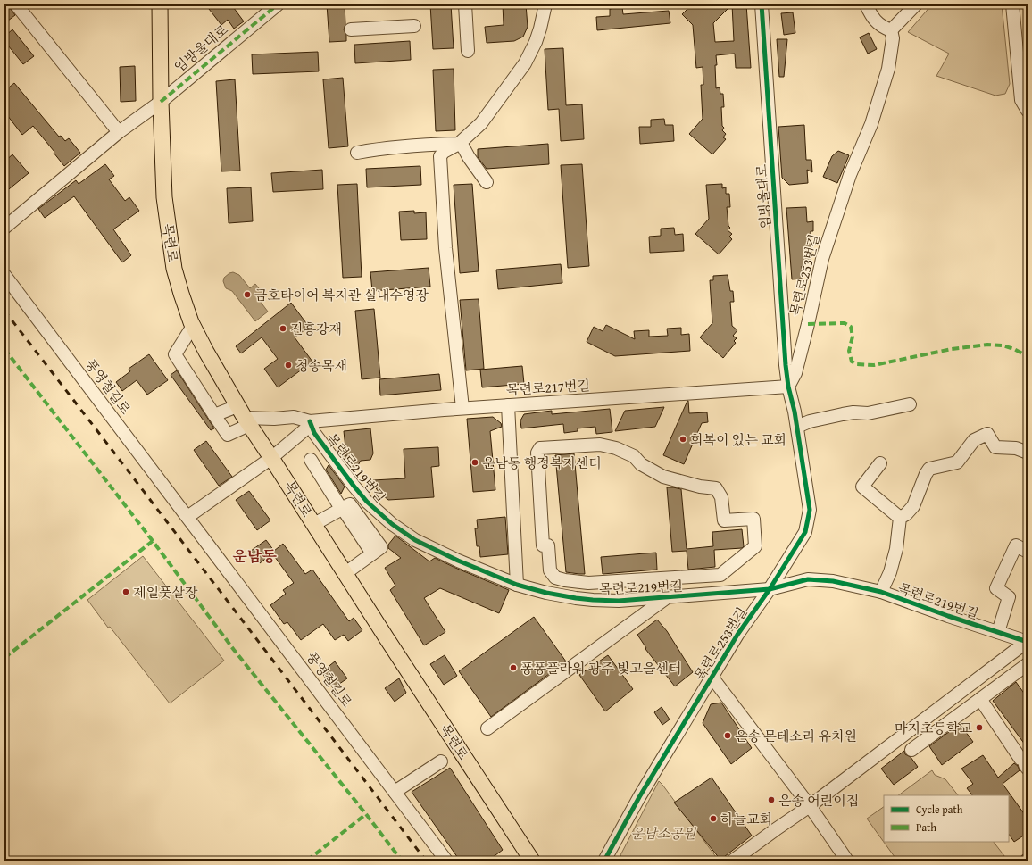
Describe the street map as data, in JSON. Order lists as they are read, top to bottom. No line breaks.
{"streets":{"main road":["목련로"],"street":["임방울대로","목련로253번길","풍영철길로","목련로217번길","목련로219번길"]},"crossings":[["임방울대로","목련로"],["임방울대로","목련로253번길"],["임방울대로","목련로217번길"],["목련로","목련로217번길"],["목련로253번길","목련로217번길"],["목련로253번길","목련로219번길"],["목련로217번길","목련로219번길"]],"districts":["운남동"],"parks":["운남소공원"],"places":["금호타이어 복지관 실내수영장","진흥강재","청송목재","회복이 있는 교회","운남동 행정복지센터","제일풋살장","퐁퐁플라워 광주 빛고을센터","마지초등학교","은송 몬테소리 유치원","은송 어린이집","하늘교회"],"legend":["Cycle path","Path"]}
